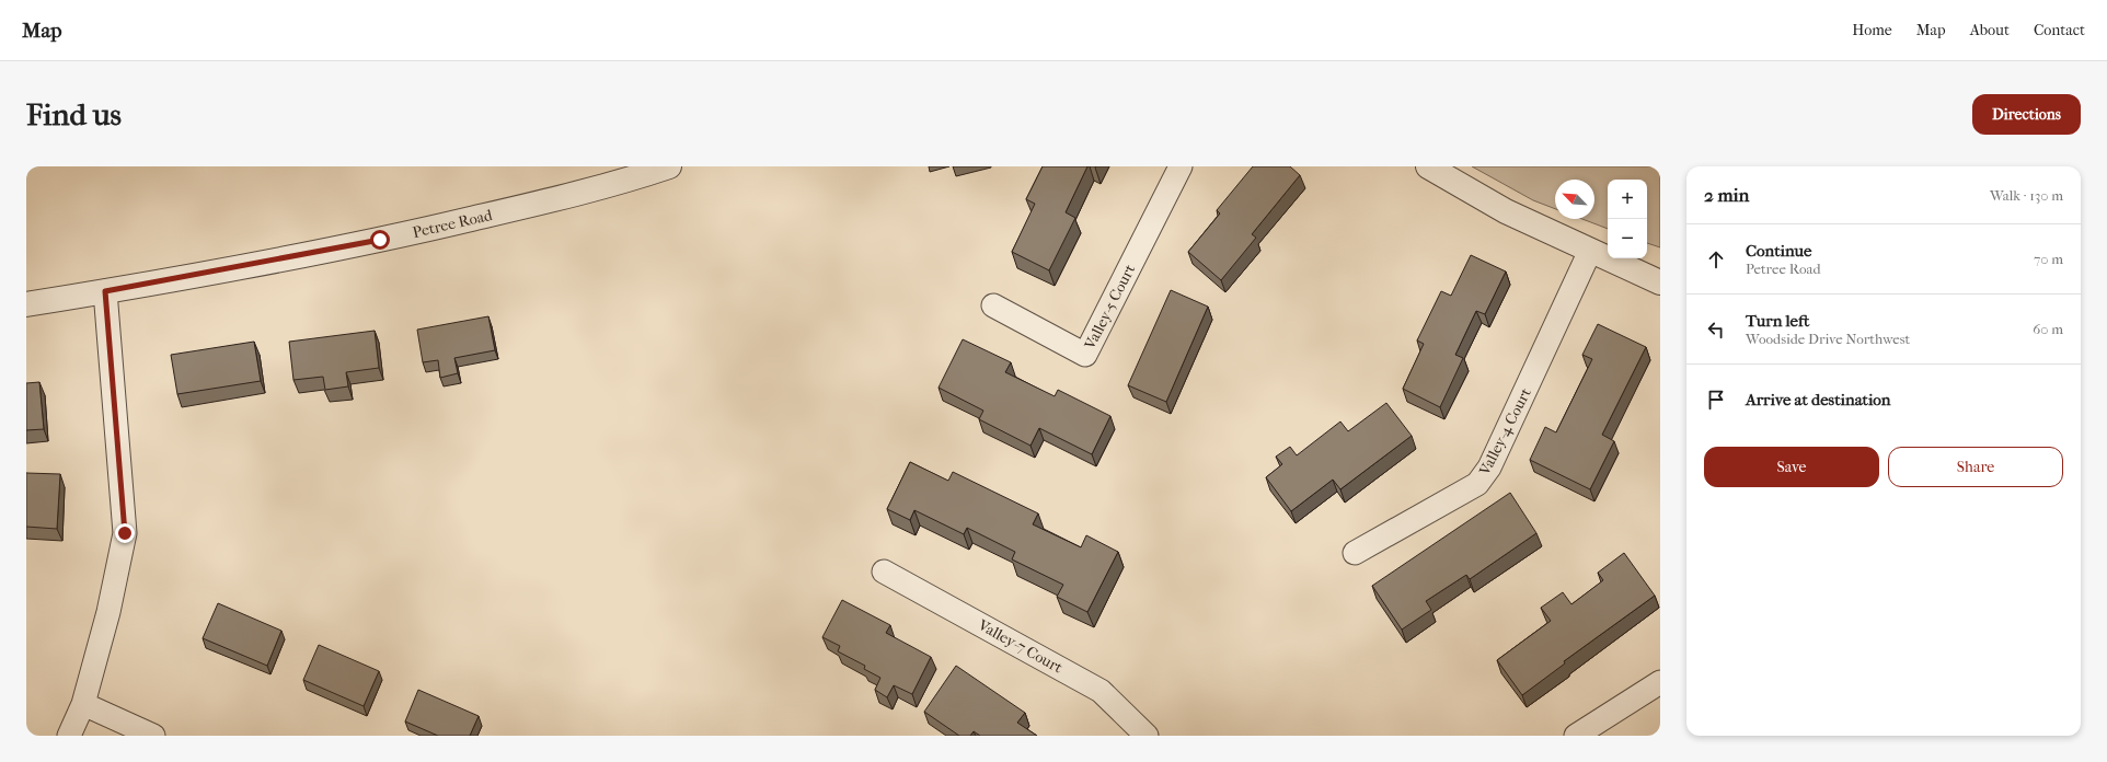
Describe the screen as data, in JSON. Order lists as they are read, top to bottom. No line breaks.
{"streets":{"street":["Petree Road","Valley-5 Court","Valley-4 Court","Valley-7 Court"]},"north":"top left","page":{"header":"Map","nav":["Home","Map","About","Contact"],"buttons":["Directions",["Save","Share"]],"title":"Find us","heading":["2 min","Walk · 130 m"],"map_buttons":["+","−"],"list":[["Continue","Petree Road","70 m"],["Turn left","Woodside Drive Northwest","60 m"],"Arrive at destination"]}}
